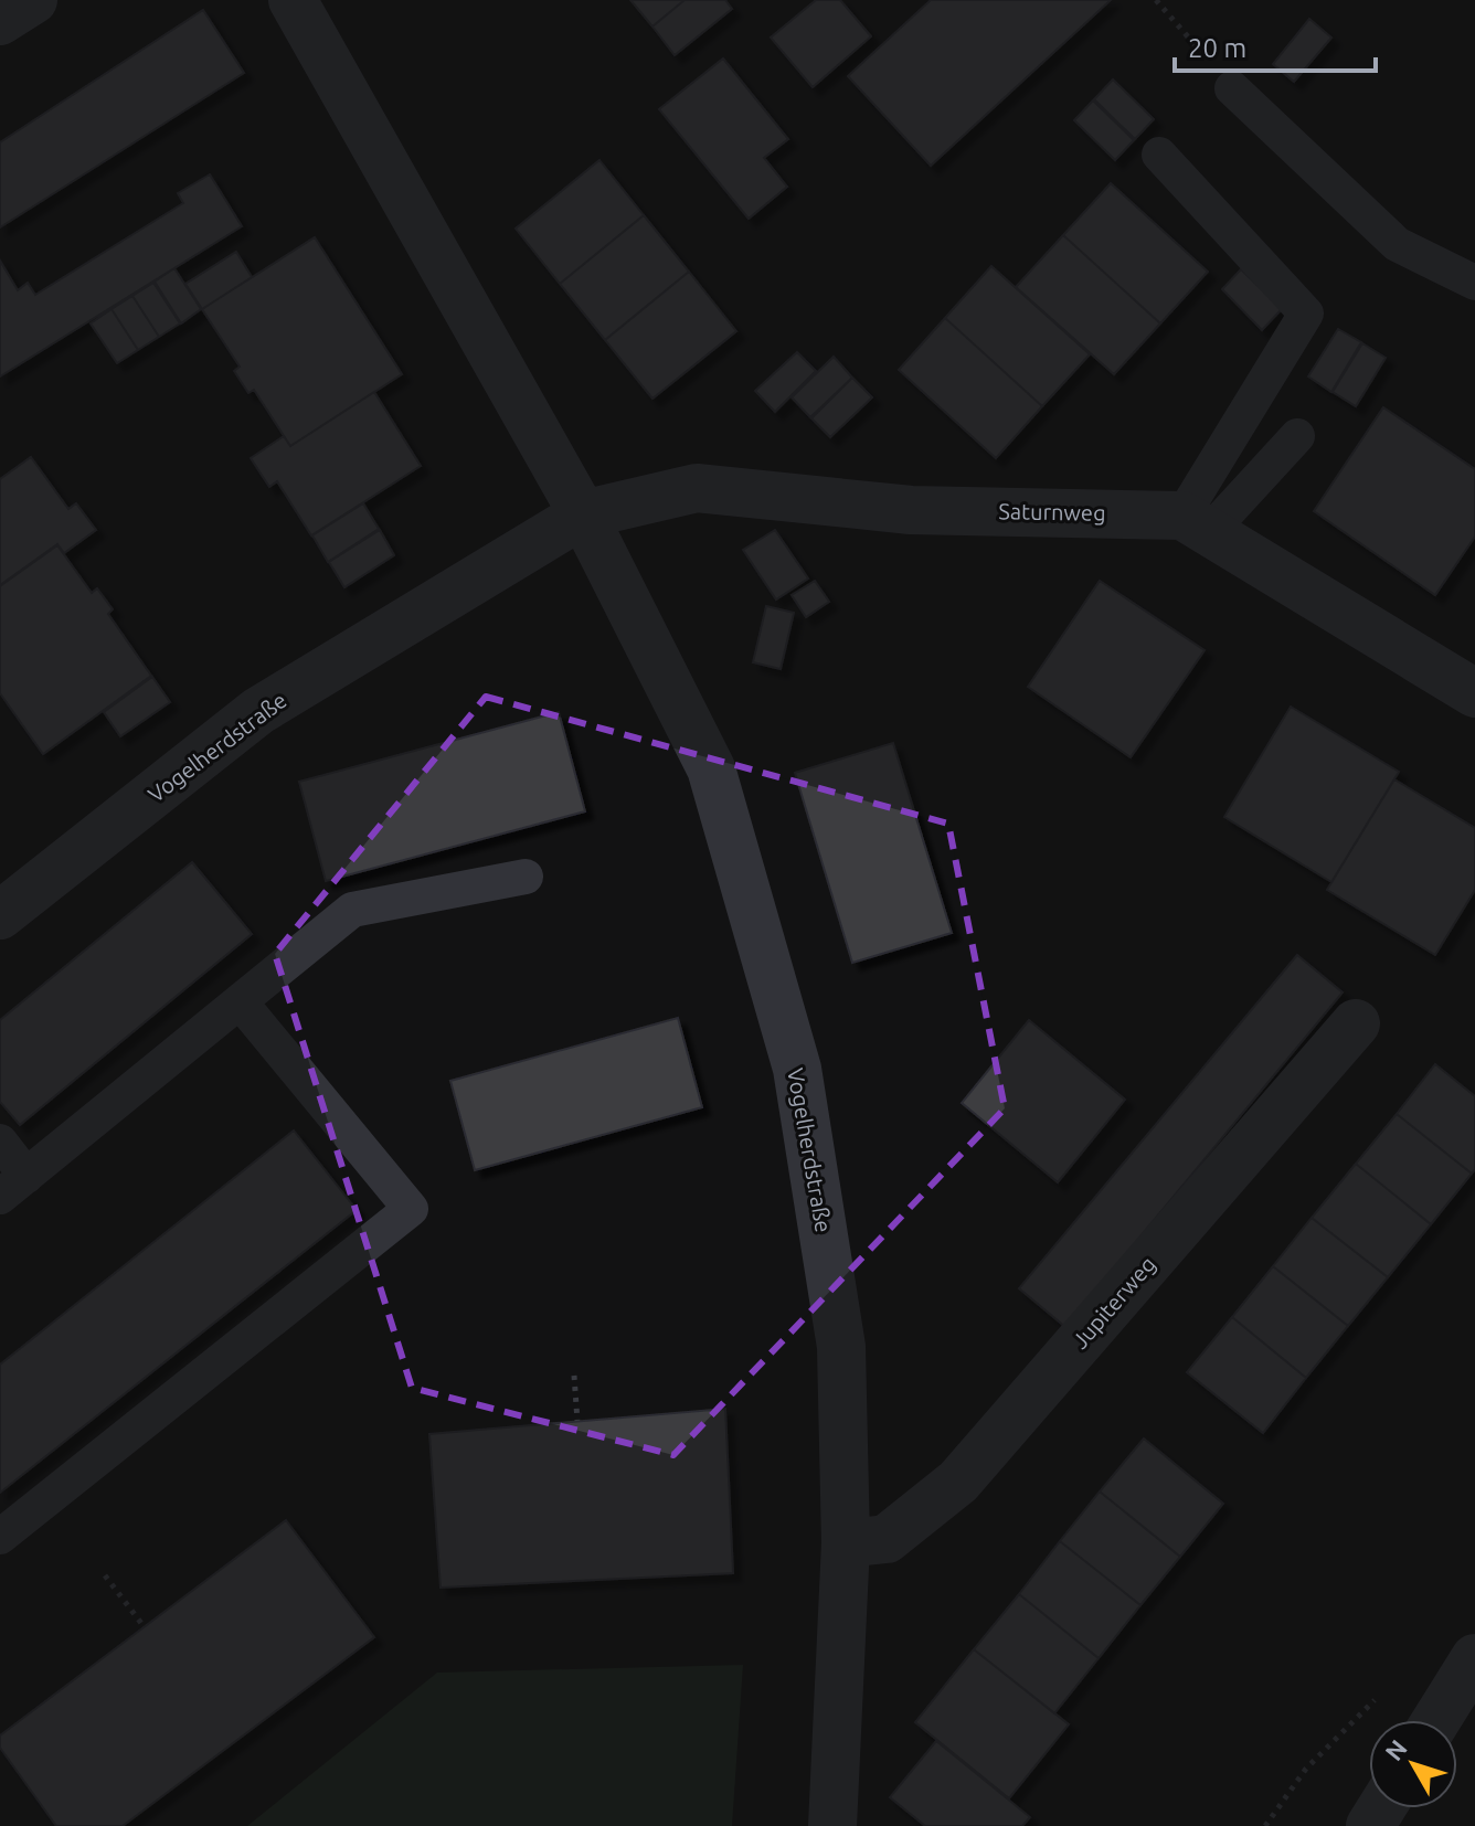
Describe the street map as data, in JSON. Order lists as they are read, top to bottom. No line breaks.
{"streets":{"street":["Saturnweg","Vogelherdstraße","Jupiterweg"]},"crossings":[["Saturnweg","Vogelherdstraße"],["Vogelherdstraße","Jupiterweg"]],"scale_bar":"20 m","north":"top left"}
